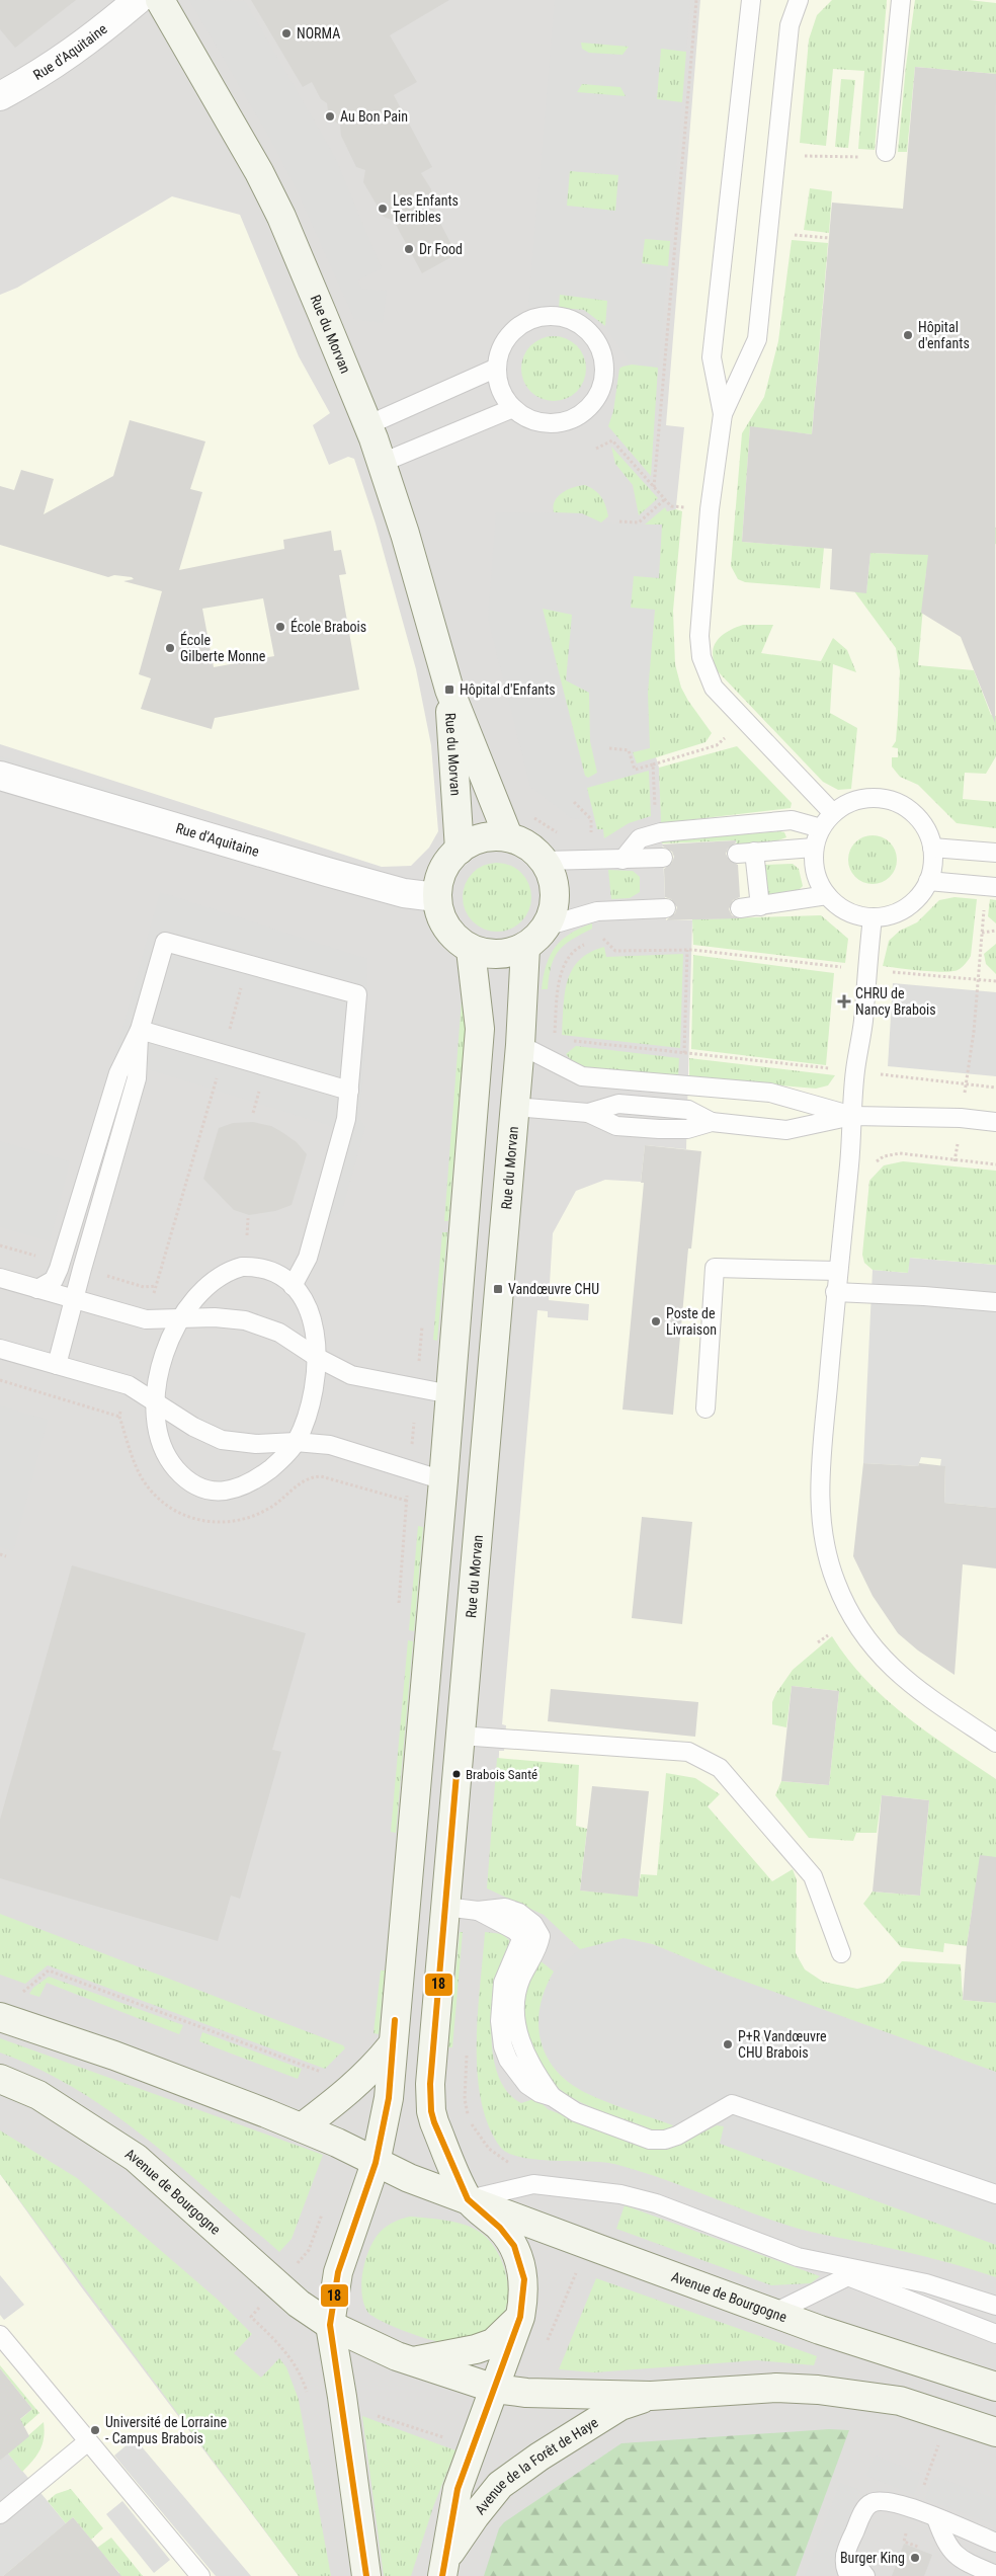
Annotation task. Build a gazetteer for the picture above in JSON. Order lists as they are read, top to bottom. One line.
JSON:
{"streets":{"street":["Rue d'Aquitaine","Rue du Morvan","Avenue de Bourgogne","Avenue de la Forêt de Haye"]},"crossings":[["Rue d'Aquitaine","Rue du Morvan"],["Rue du Morvan","Avenue de Bourgogne"],["Avenue de Bourgogne","Avenue de la Forêt de Haye"]],"places":{"other":["NORMA","Au Bon Pain","Les Enfants Terribles","Dr Food","Hôpital d'enfants","École Brabois","École Gilberte Monne","Poste de Livraison","Brabois Santé","P+R Vandœuvre CHU Brabois","Université de Lorraine - Campus Brabois","Burger King"],"transit":["Hôpital d'Enfants","Vandœuvre CHU"],"health":["CHRU de Nancy Brabois"]},"lines":["transit line 18"]}
